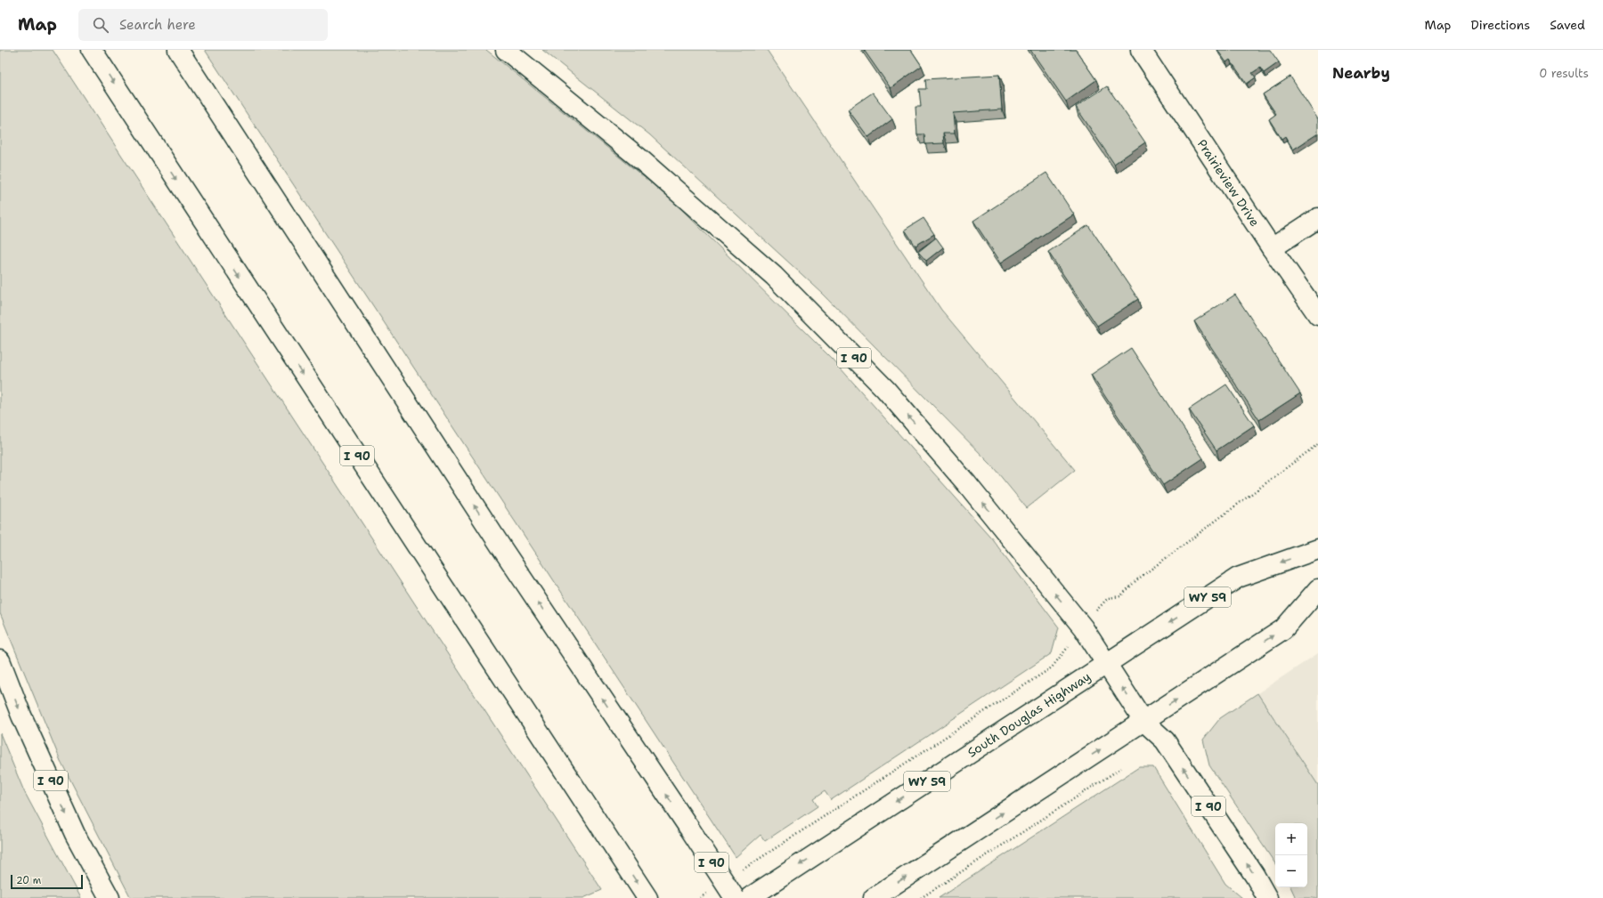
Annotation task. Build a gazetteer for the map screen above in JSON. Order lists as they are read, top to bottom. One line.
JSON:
{"streets":{"main road":["Prairieview Drive","I 90","WY 59","South Douglas Highway"]},"crossings":[["I 90","South Douglas Highway"]],"scale_bar":"20 m","page":{"header":"Map","search":"Search here","nav":["Map","Directions","Saved"],"heading":["Nearby","0 results"],"map_buttons":["+","−"],"scale":"20 m"}}
